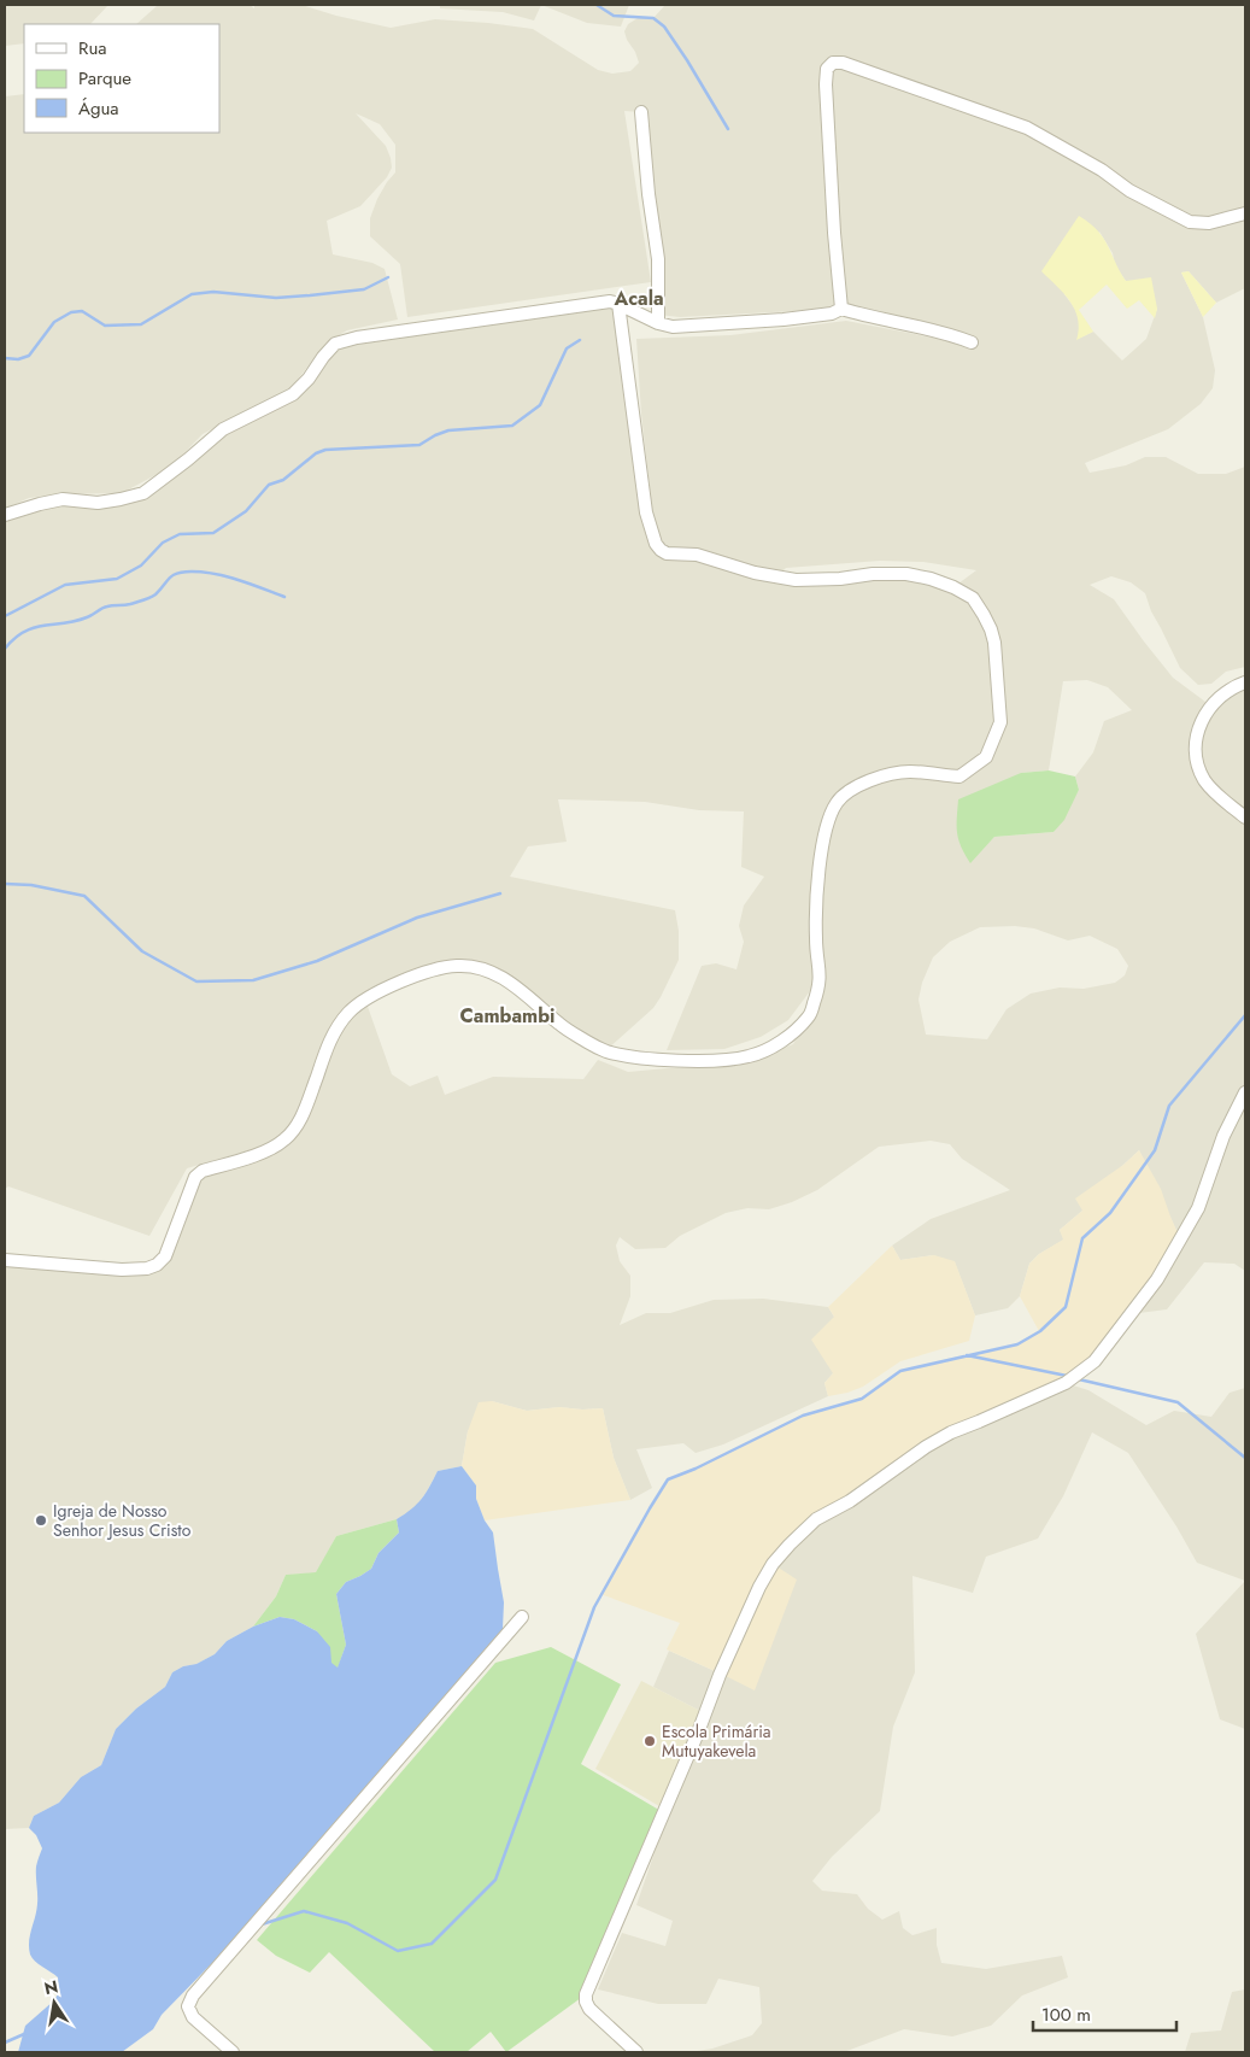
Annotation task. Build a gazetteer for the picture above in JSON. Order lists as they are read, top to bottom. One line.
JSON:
{"districts":["Acala","Cambambi"],"places":["Igreja de Nosso Senhor Jesus Cristo","Escola Primária Mutuyakevela"],"legend":["Rua","Parque","Água"],"scale_bar":"100 m","north":"top"}
